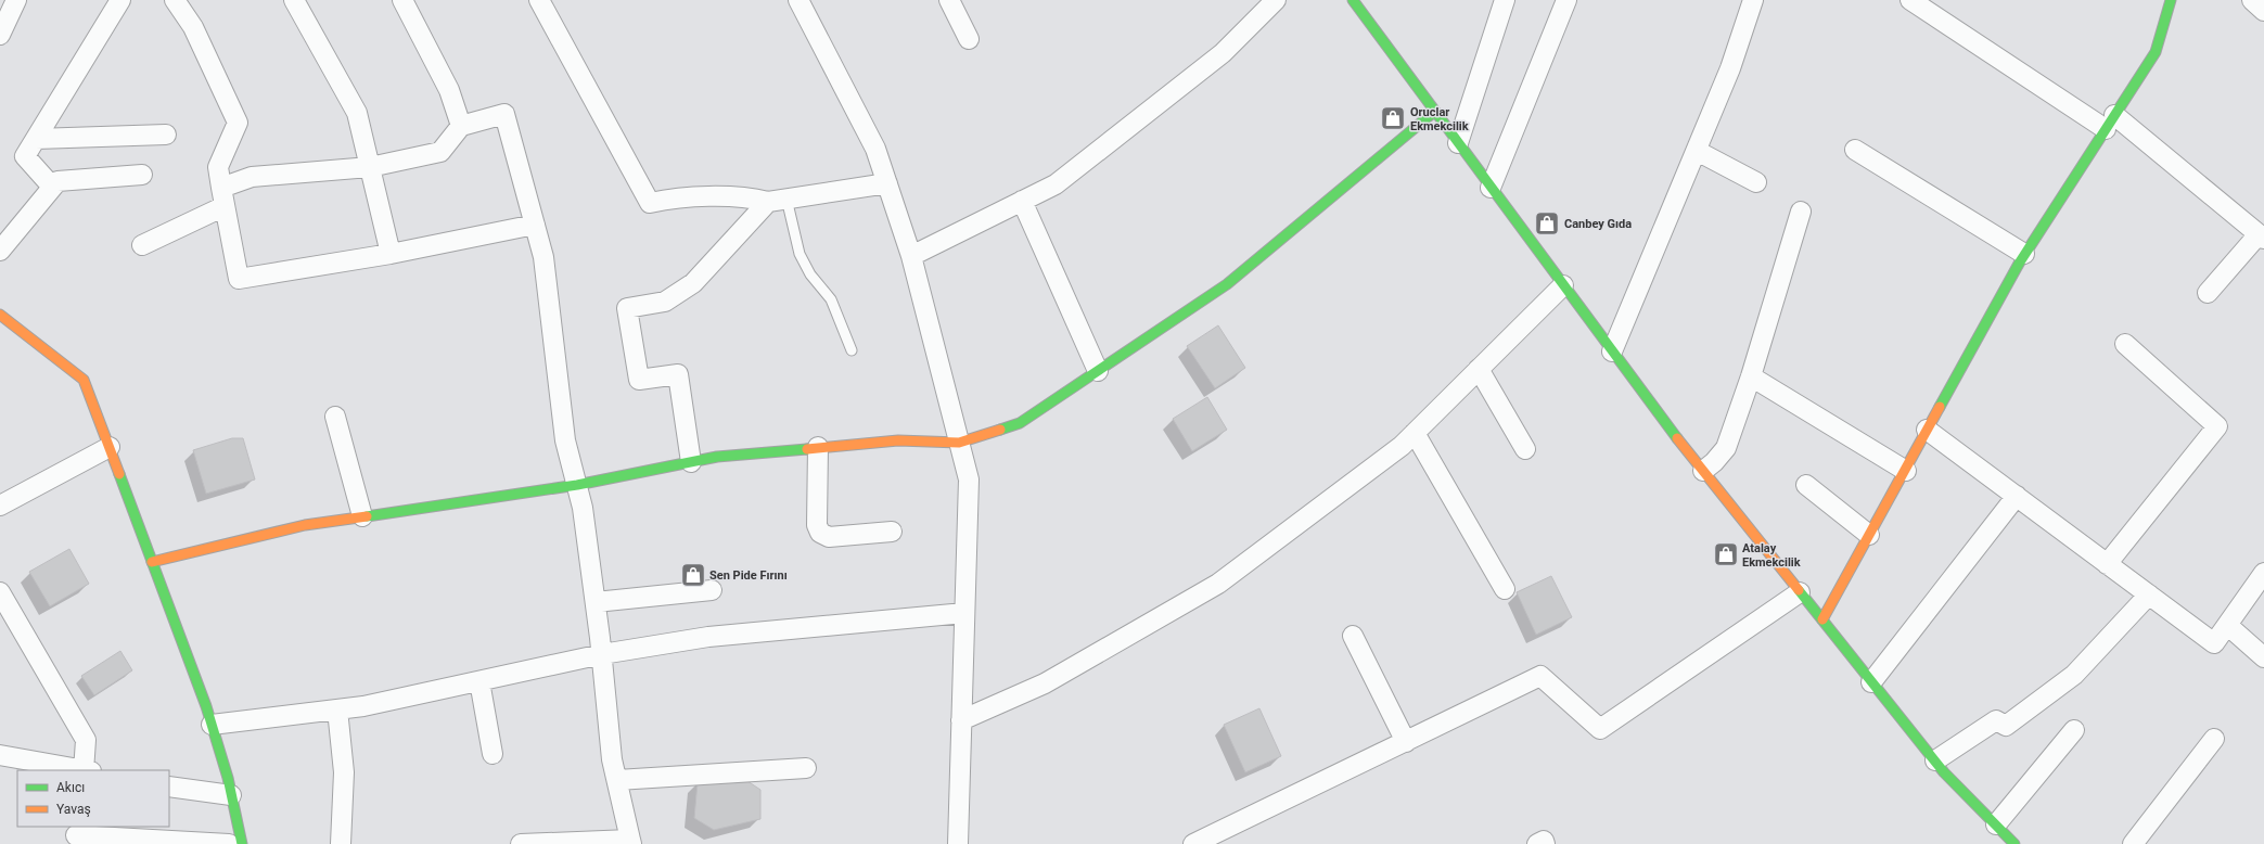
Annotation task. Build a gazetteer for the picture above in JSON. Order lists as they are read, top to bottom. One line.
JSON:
{"places":{"shop":["Oruclar Ekmekcilik","Canbey Gıda","Atalay Ekmekcilik","Sen Pide Fırını"]},"legend":["Akıcı","Yavaş"]}
